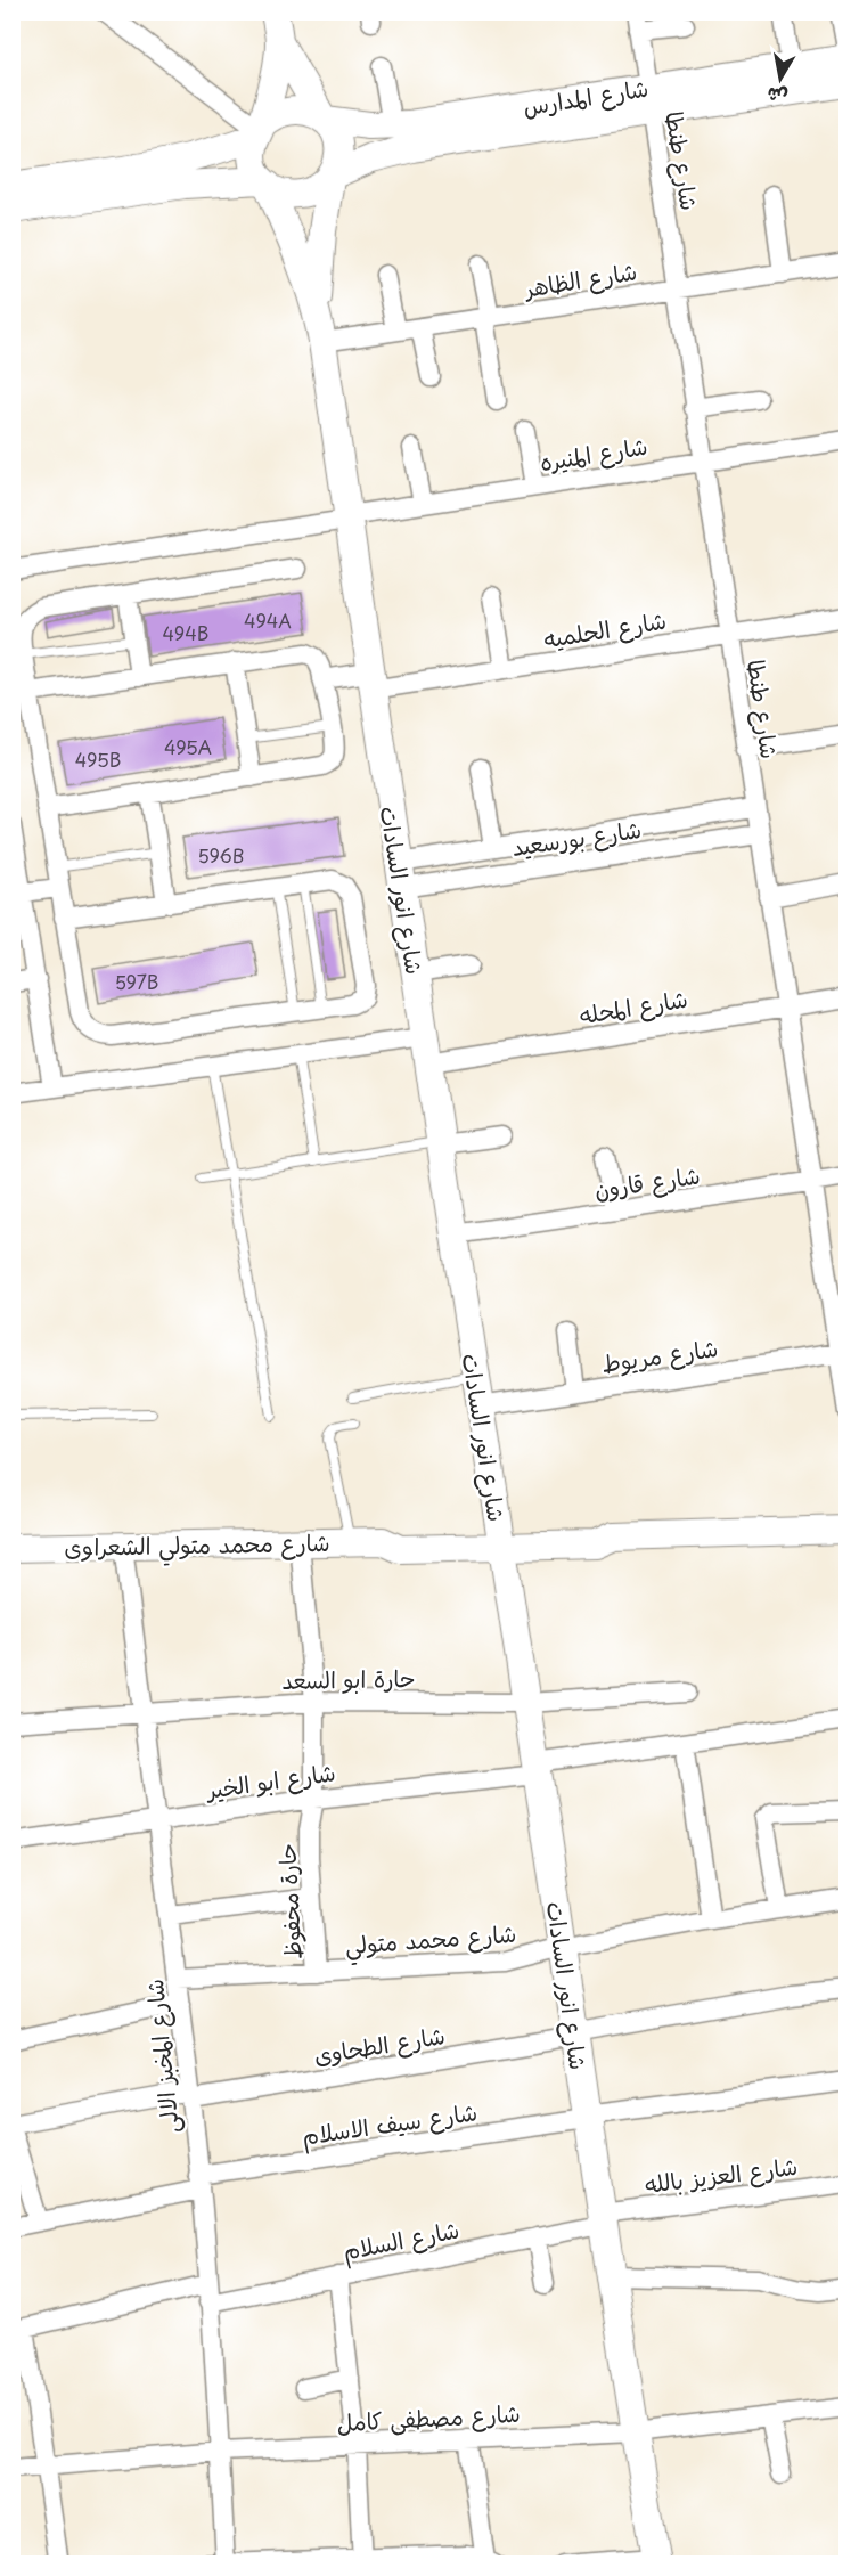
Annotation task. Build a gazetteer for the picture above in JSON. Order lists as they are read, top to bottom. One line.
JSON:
{"streets":{"street":["شارع المدارس","شارع طنطا","شارع الظاهر","شارع المنيره","شارع الحلميه","شارع بورسعيد","شارع انور السادات","شارع المحله","شارع قارون","شارع مريوط","شارع محمد متولي الشعراوى","حارة ابو السعد","شارع ابو الخير","حارة محفوظ","شارع محمد متولي","شارع الطحاوى","شارع المخبز الالى","شارع سيف الاسلام","شارع العزيز بالله","شارع السلام","شارع مصطفى كامل"]},"crossings":[["شارع المدارس","شارع طنطا"],["شارع المدارس","شارع انور السادات"],["شارع طنطا","شارع الظاهر"],["شارع طنطا","شارع المنيره"],["شارع طنطا","شارع الحلميه"],["شارع طنطا","شارع بورسعيد"],["شارع طنطا","شارع المحله"],["شارع طنطا","شارع قارون"],["شارع طنطا","شارع مريوط"],["شارع الظاهر","شارع انور السادات"],["شارع المنيره","شارع انور السادات"],["شارع الحلميه","شارع انور السادات"],["شارع بورسعيد","شارع انور السادات"],["شارع انور السادات","شارع المحله"],["شارع انور السادات","شارع قارون"],["شارع انور السادات","شارع مريوط"],["شارع انور السادات","شارع محمد متولي الشعراوى"],["شارع انور السادات","حارة ابو السعد"],["شارع انور السادات","شارع ابو الخير"],["شارع انور السادات","شارع محمد متولي"],["شارع انور السادات","شارع الطحاوى"],["شارع انور السادات","شارع سيف الاسلام"],["شارع انور السادات","شارع العزيز بالله"],["شارع انور السادات","شارع السلام"],["شارع انور السادات","شارع مصطفى كامل"],["شارع محمد متولي الشعراوى","حارة محفوظ"],["شارع محمد متولي الشعراوى","شارع المخبز الالى"],["حارة ابو السعد","حارة محفوظ"],["حارة ابو السعد","شارع المخبز الالى"],["شارع ابو الخير","حارة محفوظ"],["شارع ابو الخير","شارع المخبز الالى"],["حارة محفوظ","شارع محمد متولي"],["شارع محمد متولي","شارع المخبز الالى"],["شارع الطحاوى","شارع المخبز الالى"],["شارع المخبز الالى","شارع سيف الاسلام"],["شارع المخبز الالى","شارع السلام"],["شارع المخبز الالى","شارع مصطفى كامل"],["شارع العزيز بالله","شارع السلام"]],"house_numbers":["494A","494B","495A","495B","596B","597B"],"north":"bottom"}
